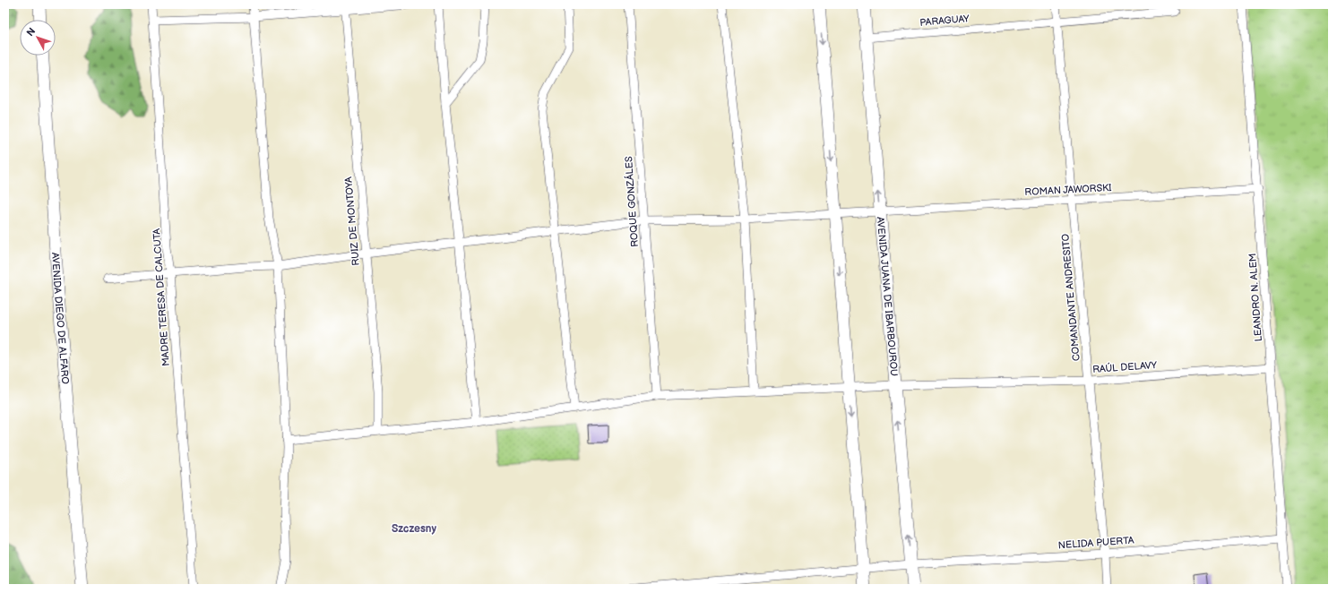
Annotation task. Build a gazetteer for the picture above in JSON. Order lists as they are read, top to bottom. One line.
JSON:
{"streets":{"main road":["AVENIDA JUANA DE IBARBOUROU","AVENIDA DIEGO DE ALFARO"],"street":["PARAGUAY","ROMAN JAWORSKI","ROQUE GONZÁLES","RUIZ DE MONTOYA","MADRE TERESA DE CALCUTA","COMANDANTE ANDRESITO","LEANDRO N. ALEM","RAÚL DELAVY","NELIDA PUERTA"]},"crossings":[["PARAGUAY","AVENIDA JUANA DE IBARBOUROU"],["PARAGUAY","COMANDANTE ANDRESITO"],["ROMAN JAWORSKI","ROQUE GONZÁLES"],["ROMAN JAWORSKI","RUIZ DE MONTOYA"],["ROMAN JAWORSKI","AVENIDA JUANA DE IBARBOUROU"],["ROMAN JAWORSKI","MADRE TERESA DE CALCUTA"],["ROMAN JAWORSKI","COMANDANTE ANDRESITO"],["ROMAN JAWORSKI","LEANDRO N. ALEM"],["ROQUE GONZÁLES","RAÚL DELAVY"],["AVENIDA JUANA DE IBARBOUROU","RAÚL DELAVY"],["AVENIDA JUANA DE IBARBOUROU","NELIDA PUERTA"],["COMANDANTE ANDRESITO","RAÚL DELAVY"],["COMANDANTE ANDRESITO","NELIDA PUERTA"],["LEANDRO N. ALEM","RAÚL DELAVY"],["LEANDRO N. ALEM","NELIDA PUERTA"]],"districts":["Szczesny"],"north":"top left"}
